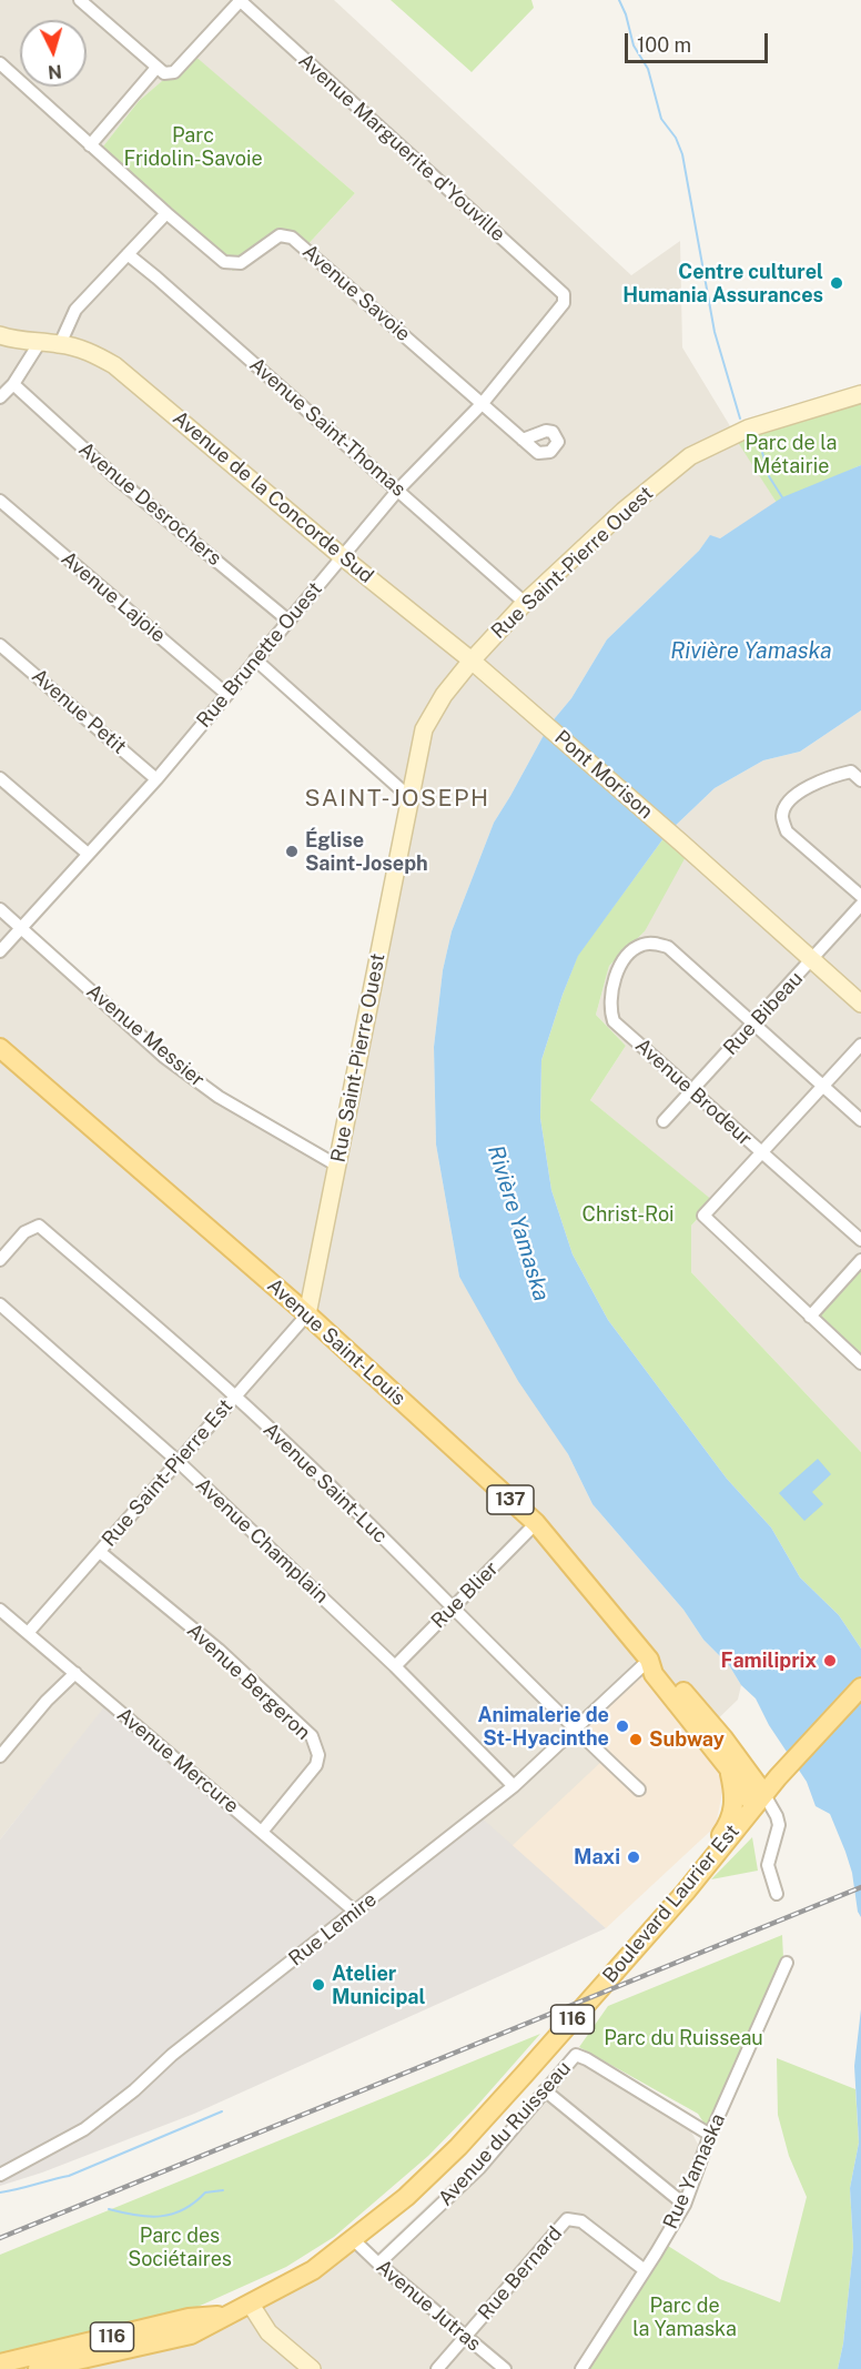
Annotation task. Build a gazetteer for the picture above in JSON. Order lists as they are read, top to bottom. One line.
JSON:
{"streets":{"main road":["Avenue Saint-Louis","137","Boulevard Laurier Est","116"],"street":["Avenue Marguerite d'Youville","Avenue Savoie","Avenue Saint-Thomas","Avenue de la Concorde Sud","Avenue Desrochers","Rue Saint-Pierre Ouest","Avenue Lajoie","Rue Brunette Ouest","Avenue Petit","Pont Morison","Rue Bibeau","Avenue Messier","Avenue Brodeur","Rue Saint-Pierre Est","Avenue Saint-Luc","Avenue Champlain","Rue Blier","Avenue Bergeron","Avenue Mercure","Rue Lemire","Avenue du Ruisseau","Rue Yamaska","Rue Bernard","Avenue Jutras"]},"crossings":[["Avenue Marguerite d'Youville","Rue Brunette Ouest"],["Avenue Savoie","Rue Brunette Ouest"],["Avenue Saint-Thomas","Rue Saint-Pierre Ouest"],["Avenue Saint-Thomas","Rue Brunette Ouest"],["Avenue de la Concorde Sud","Rue Saint-Pierre Ouest"],["Avenue de la Concorde Sud","Rue Brunette Ouest"],["Avenue de la Concorde Sud","Pont Morison"],["Avenue Desrochers","Rue Brunette Ouest"],["Rue Saint-Pierre Ouest","Avenue Messier"],["Rue Saint-Pierre Ouest","Avenue Saint-Louis"],["Rue Saint-Pierre Ouest","Rue Saint-Pierre Est"],["Avenue Lajoie","Rue Brunette Ouest"],["Rue Brunette Ouest","Avenue Petit"],["Rue Brunette Ouest","Avenue Messier"],["Pont Morison","Rue Bibeau"],["Rue Bibeau","Avenue Brodeur"],["Avenue Saint-Louis","Rue Saint-Pierre Est"],["Avenue Saint-Louis","Rue Blier"],["Avenue Saint-Louis","Boulevard Laurier Est"],["Avenue Saint-Louis","Rue Lemire"],["Rue Saint-Pierre Est","Avenue Saint-Luc"],["Rue Saint-Pierre Est","Avenue Champlain"],["Rue Saint-Pierre Est","Avenue Bergeron"],["Rue Saint-Pierre Est","Avenue Mercure"],["Avenue Saint-Luc","Rue Blier"],["Avenue Saint-Luc","Rue Lemire"],["Avenue Champlain","Rue Blier"],["Avenue Champlain","Rue Lemire"],["Avenue Bergeron","Avenue Mercure"],["Avenue Mercure","Rue Lemire"],["Boulevard Laurier Est","Avenue Jutras"],["Avenue du Ruisseau","Rue Yamaska"],["Avenue du Ruisseau","Avenue Jutras"],["Rue Yamaska","Rue Bernard"],["Rue Bernard","Avenue Jutras"]],"districts":["SAINT-JOSEPH"],"water":["Rivière Yamaska"],"parks":["Parc Fridolin-Savoie","Parc de la Métairie","Christ-Roi","Parc du Ruisseau","Parc des Sociétaires","Parc de la Yamaska"],"places":["Centre culturel Humania Assurances","Église Saint-Joseph","Familiprix","Animalerie de St-Hyacinthe","Subway","Maxi","Atelier Municipal"],"scale_bar":"100 m","north":"bottom"}
